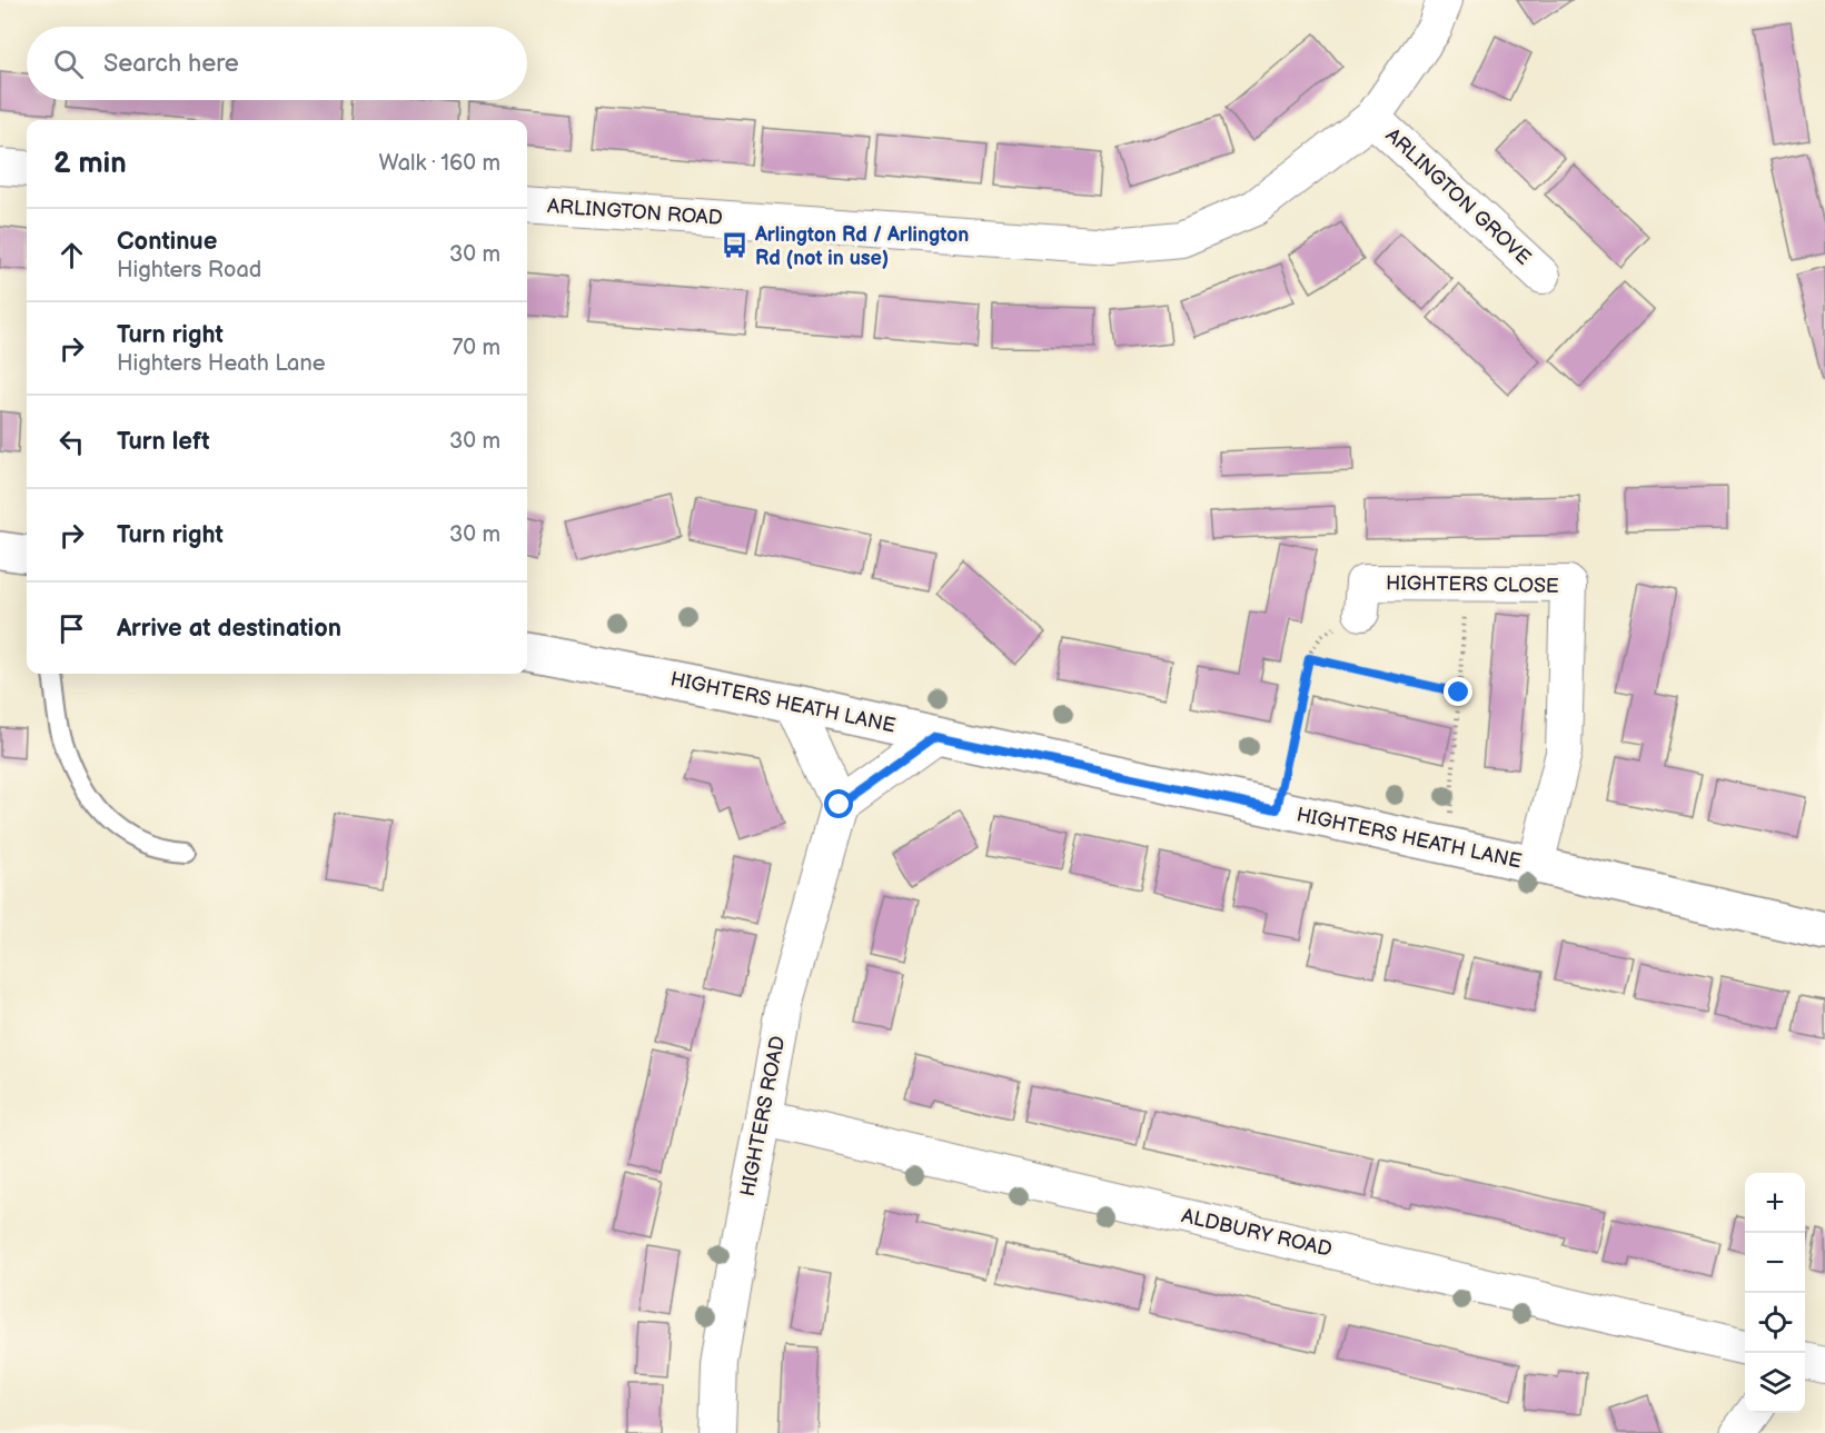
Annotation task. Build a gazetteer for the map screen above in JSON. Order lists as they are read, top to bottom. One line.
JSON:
{"streets":{"street":["ARLINGTON GROVE","ARLINGTON ROAD","HIGHTERS CLOSE","HIGHTERS HEATH LANE","HIGHTERS ROAD","ALDBURY ROAD"]},"crossings":[["ARLINGTON GROVE","ARLINGTON ROAD"],["HIGHTERS CLOSE","HIGHTERS HEATH LANE"],["HIGHTERS ROAD","ALDBURY ROAD"]],"places":{"bus stop":["Arlington Rd / Arlington Rd (not in use)"]},"page":{"search":"Search here","heading":["2 min","Walk · 160 m"],"list":[["Continue","Highters Road","30 m"],["Turn right","Highters Heath Lane","70 m"],["Turn left","30 m"],["Turn right","30 m"],"Arrive at destination"],"map_buttons":["+","−"]}}
